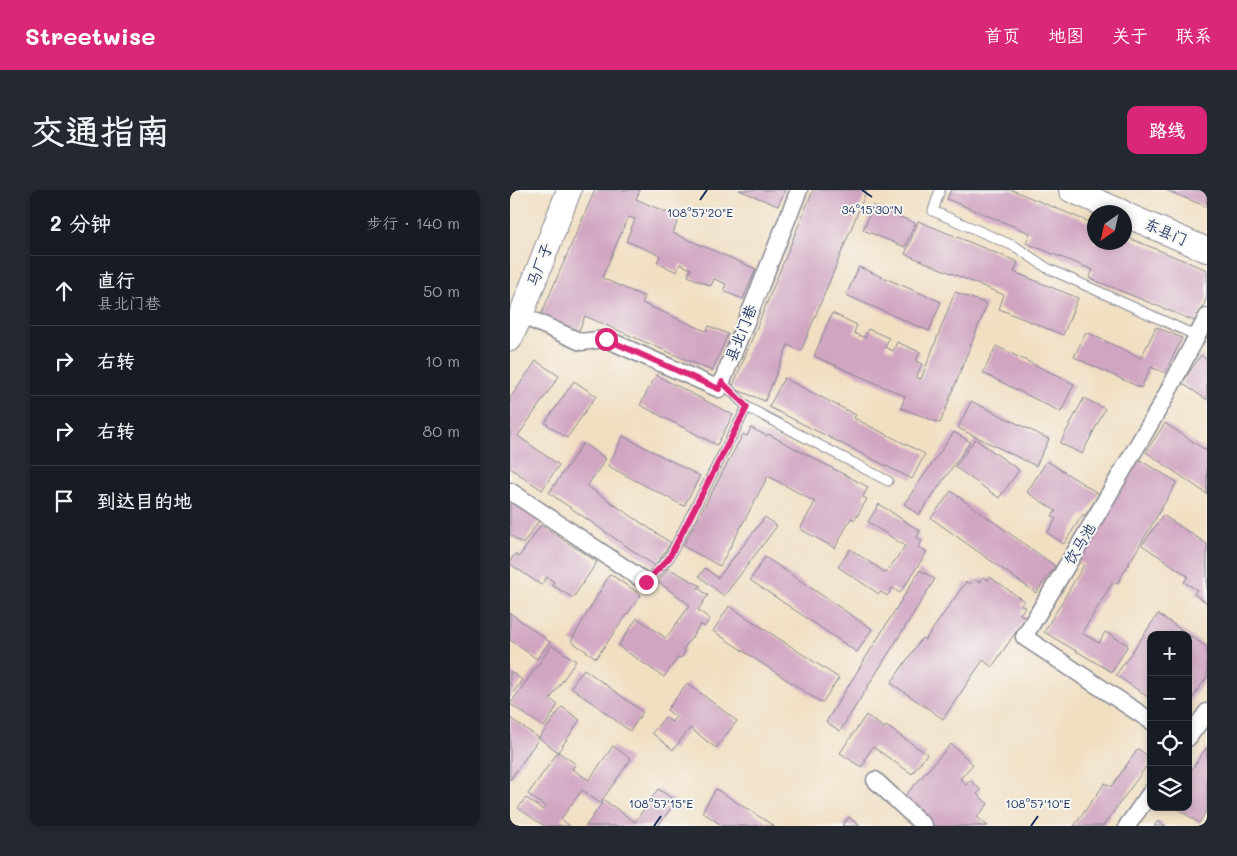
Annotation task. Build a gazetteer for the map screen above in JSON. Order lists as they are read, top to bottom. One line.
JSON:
{"streets":{"street":["东县门","马厂子","县北门巷","饮马池"]},"north":"bottom left","page":{"header":"Streetwise","nav":["首页","地图","关于","联系"],"buttons":"路线","title":"交通指南","heading":["2 分钟","步行 · 140 m"],"list":[["直行","县北门巷","50 m"],["右转","10 m"],["右转","80 m"],"到达目的地"],"map_buttons":["+","−"]},"coordinates":["34°15'30\"N","108°57'20\"E","108°57'15\"E","108°57'10\"E"]}
